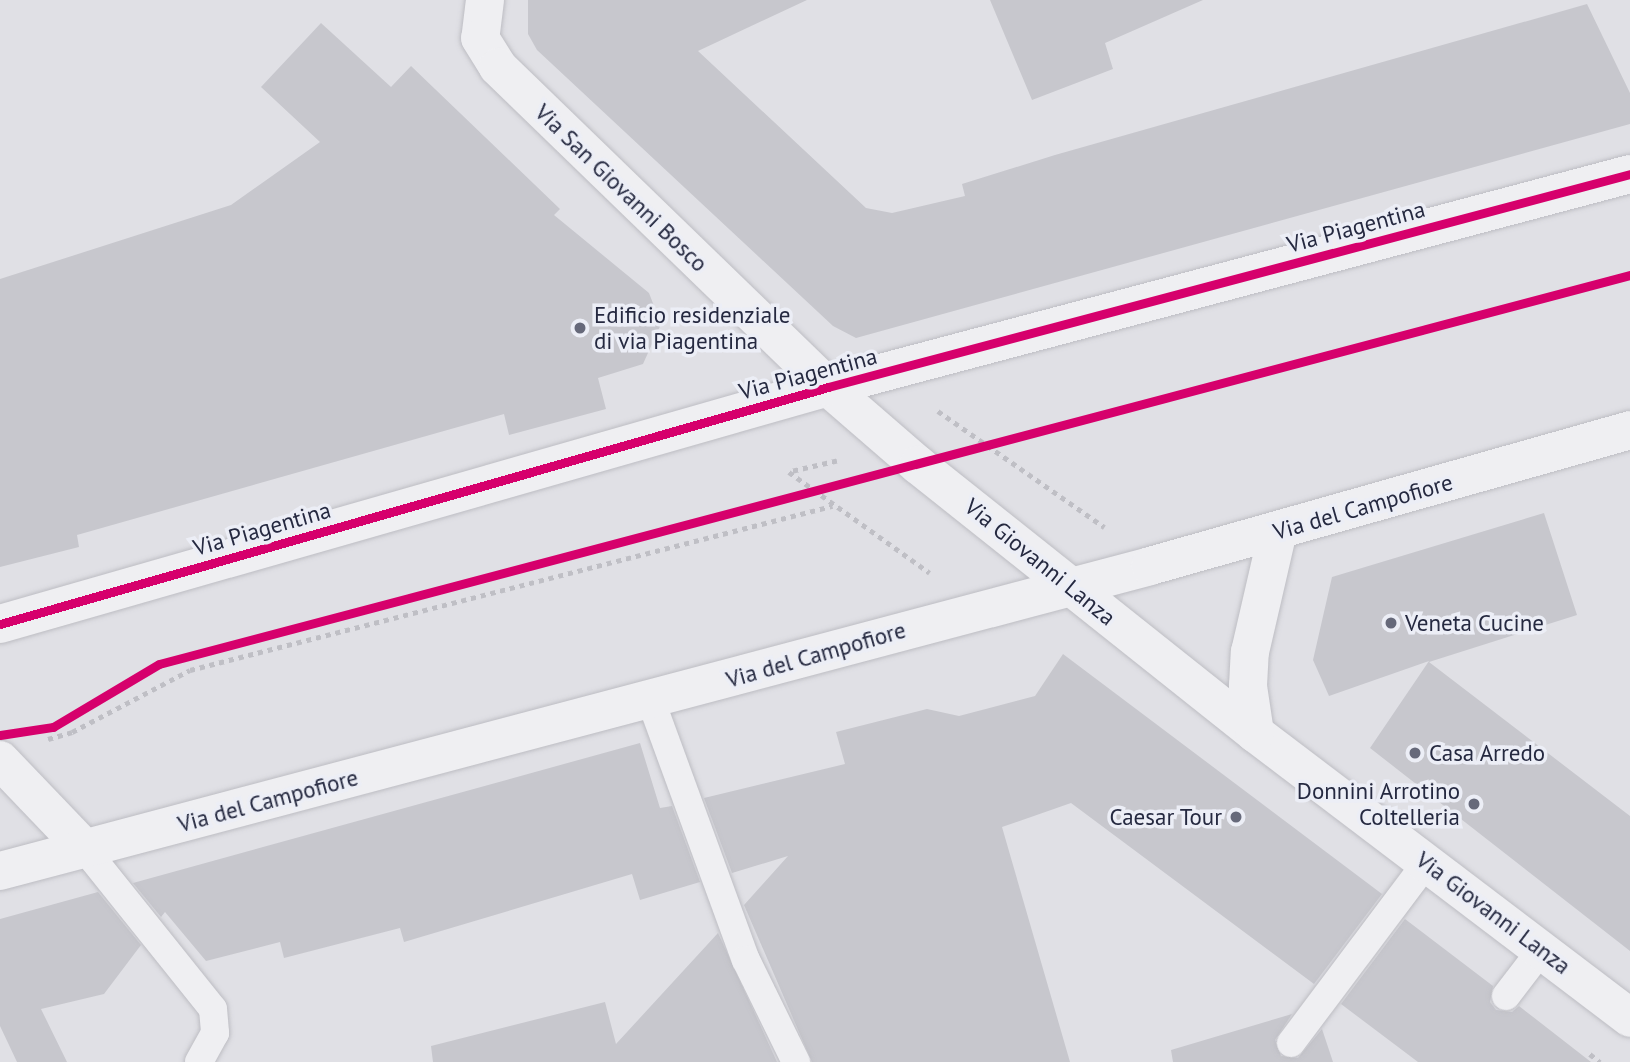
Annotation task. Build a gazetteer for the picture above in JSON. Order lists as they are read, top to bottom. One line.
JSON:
{"streets":{"street":["Via San Giovanni Bosco","Via Piagentina","Via del Campofiore","Via Giovanni Lanza"]},"crossings":[["Via San Giovanni Bosco","Via Piagentina"],["Via San Giovanni Bosco","Via Giovanni Lanza"],["Via Piagentina","Via Giovanni Lanza"],["Via del Campofiore","Via Giovanni Lanza"]],"places":["Edificio residenziale di via Piagentina","Veneta Cucine","Casa Arredo","Donnini Arrotino Coltelleria","Caesar Tour"]}
